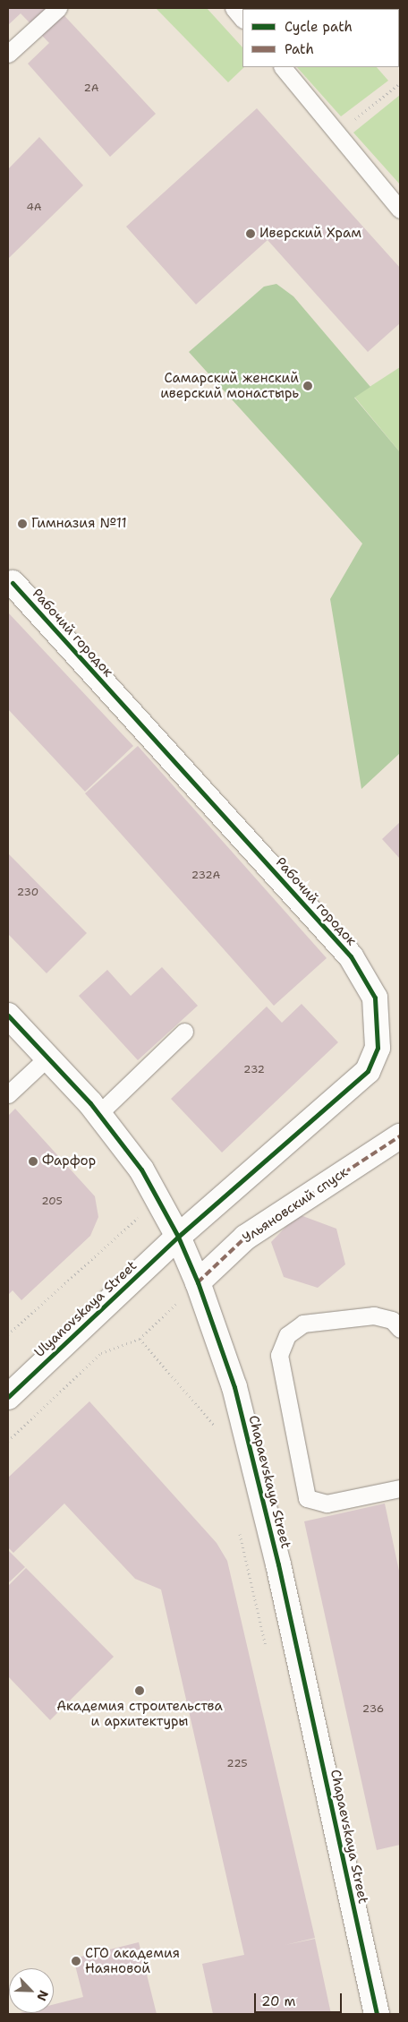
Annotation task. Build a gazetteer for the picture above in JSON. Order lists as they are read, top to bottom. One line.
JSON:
{"streets":{"street":["Рабочий городок","Ульяновский спуск","Ulyanovskaya Street","Chapaevskaya Street"]},"crossings":[["Рабочий городок","Ulyanovskaya Street"],["Рабочий городок","Chapaevskaya Street"],["Ульяновский спуск","Chapaevskaya Street"],["Ulyanovskaya Street","Chapaevskaya Street"]],"places":["Иверский Храм","Самарский женский иверский монастырь","Гимназия №11","Фарфор","Академия строительства и архитектуры","СГО академия Наяновой"],"house_numbers":["2А","4А","232А","230","232","205","236","225"],"legend":["Cycle path","Path"],"scale_bar":"20 m","north":"bottom right"}
